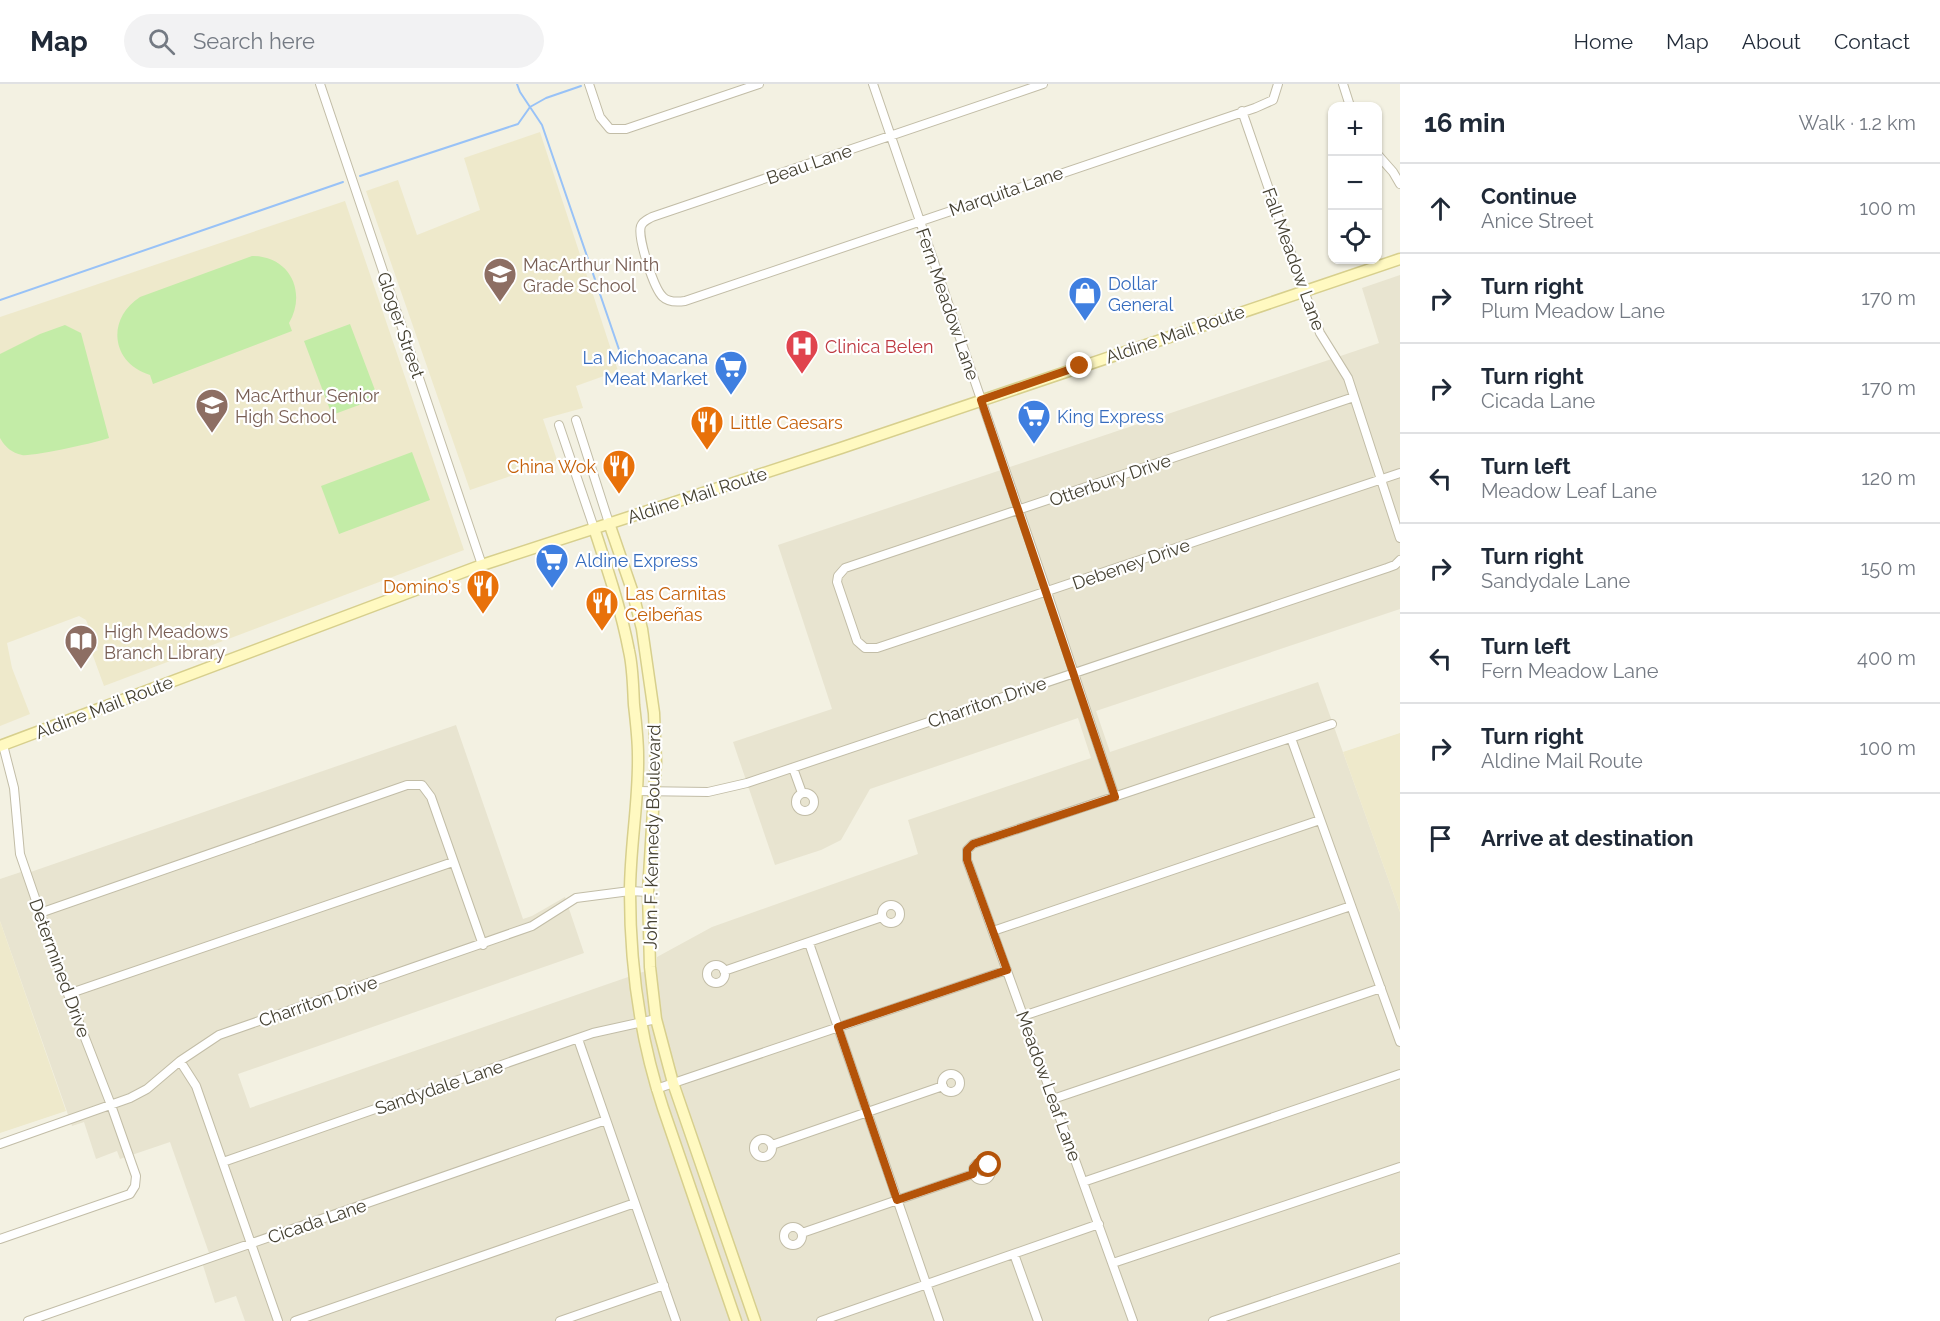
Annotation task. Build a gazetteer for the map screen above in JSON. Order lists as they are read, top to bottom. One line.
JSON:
{"streets":{"main road":["Aldine Mail Route","John F. Kennedy Boulevard"],"street":["Beau Lane","Marquita Lane","Fall Meadow Lane","Fern Meadow Lane","Gloger Street","Otterbury Drive","Debeney Drive","Charriton Drive","Determined Drive","Meadow Leaf Lane","Sandydale Lane","Cicada Lane"]},"crossings":[["Beau Lane","Marquita Lane"],["Beau Lane","Fern Meadow Lane"],["Marquita Lane","Fall Meadow Lane"],["Marquita Lane","Fern Meadow Lane"],["Fall Meadow Lane","Aldine Mail Route"],["Fall Meadow Lane","Otterbury Drive"],["Fall Meadow Lane","Debeney Drive"],["Fern Meadow Lane","Aldine Mail Route"],["Fern Meadow Lane","Otterbury Drive"],["Fern Meadow Lane","Debeney Drive"],["Fern Meadow Lane","Charriton Drive"],["Fern Meadow Lane","Meadow Leaf Lane"],["Gloger Street","Aldine Mail Route"],["Aldine Mail Route","John F. Kennedy Boulevard"],["Aldine Mail Route","Determined Drive"],["Otterbury Drive","Debeney Drive"],["Charriton Drive","John F. Kennedy Boulevard"],["Charriton Drive","Determined Drive"],["John F. Kennedy Boulevard","Sandydale Lane"]],"places":{"school or university":["MacArthur Ninth Grade School","MacArthur Senior High School"],"shop":["Dollar General"],"hospital":["Clinica Belen"],"supermarket":["La Michoacana Meat Market","King Express","Aldine Express"],"restaurant":["Little Caesars","China Wok","Domino's","Las Carnitas Ceibeñas"],"library":["High Meadows Branch Library"]},"page":{"header":"Map","search":"Search here","nav":["Home","Map","About","Contact"],"heading":["16 min","Walk · 1.2 km"],"map_buttons":["+","−"],"list":[["Continue","Anice Street","100 m"],["Turn right","Plum Meadow Lane","170 m"],["Turn right","Cicada Lane","170 m"],["Turn left","Meadow Leaf Lane","120 m"],["Turn right","Sandydale Lane","150 m"],["Turn left","Fern Meadow Lane","400 m"],["Turn right","Aldine Mail Route","100 m"],"Arrive at destination"]}}
